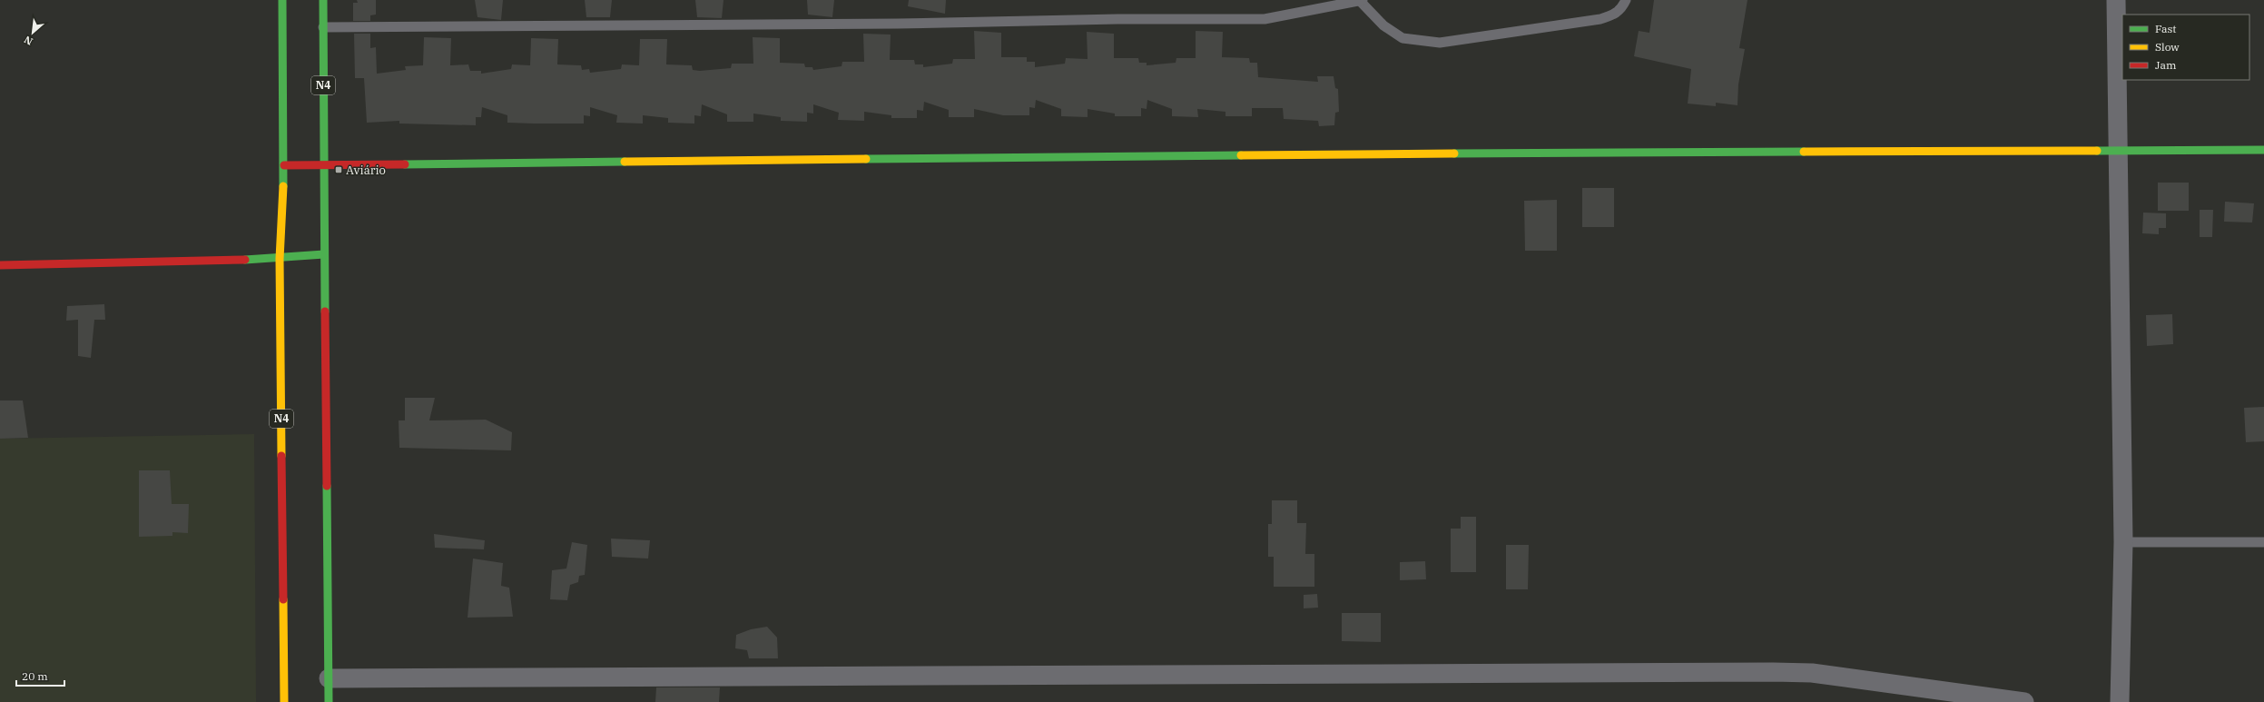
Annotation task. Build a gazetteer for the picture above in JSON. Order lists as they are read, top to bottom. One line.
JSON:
{"streets":{"main road":["N4"]},"places":{"transit":["Aviário"]},"legend":["Fast","Slow","Jam"],"scale_bar":"20 m","north":"bottom left"}
